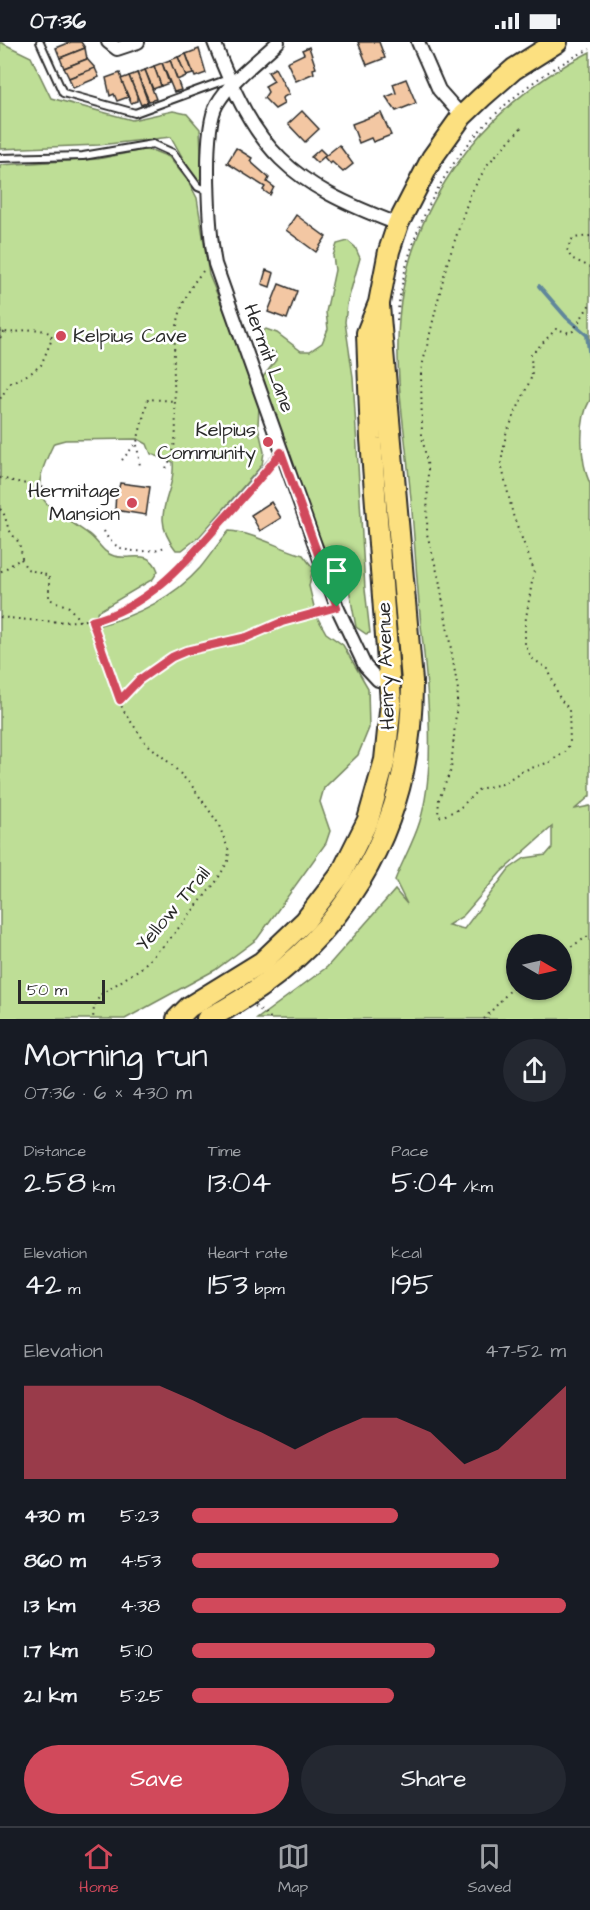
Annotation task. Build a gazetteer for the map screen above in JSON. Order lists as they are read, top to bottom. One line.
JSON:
{"streets":{"main road":["Henry Avenue"],"street":["Hermit Lane"],"path":["Yellow Trail"]},"crossings":[["Hermit Lane","Henry Avenue"]],"places":["Kelpius Cave","Kelpius Community","Hermitage Mansion"],"scale_bar":"50 m","north":"right","page":{"status":"07:36","scale":"50 m","heading":["Morning run","07:36 · 6 × 430 m"],"stats":[["Distance","2.58 km"],["Time","13:04"],["Pace","5:04 /km"],["Elevation","42 m"],["Heart rate","153 bpm"],["kcal","195"]],"chart":["Elevation","47–52 m"],"list":[{"name":"430 m","note":"5:23"},{"name":"860 m","note":"4:53"},{"name":"1.3 km","note":"4:38"},{"name":"1.7 km","note":"5:10"},{"name":"2.1 km","note":"5:25"}],"buttons":["Save","Share"],"tabs":["Home","Map","Saved"]}}
